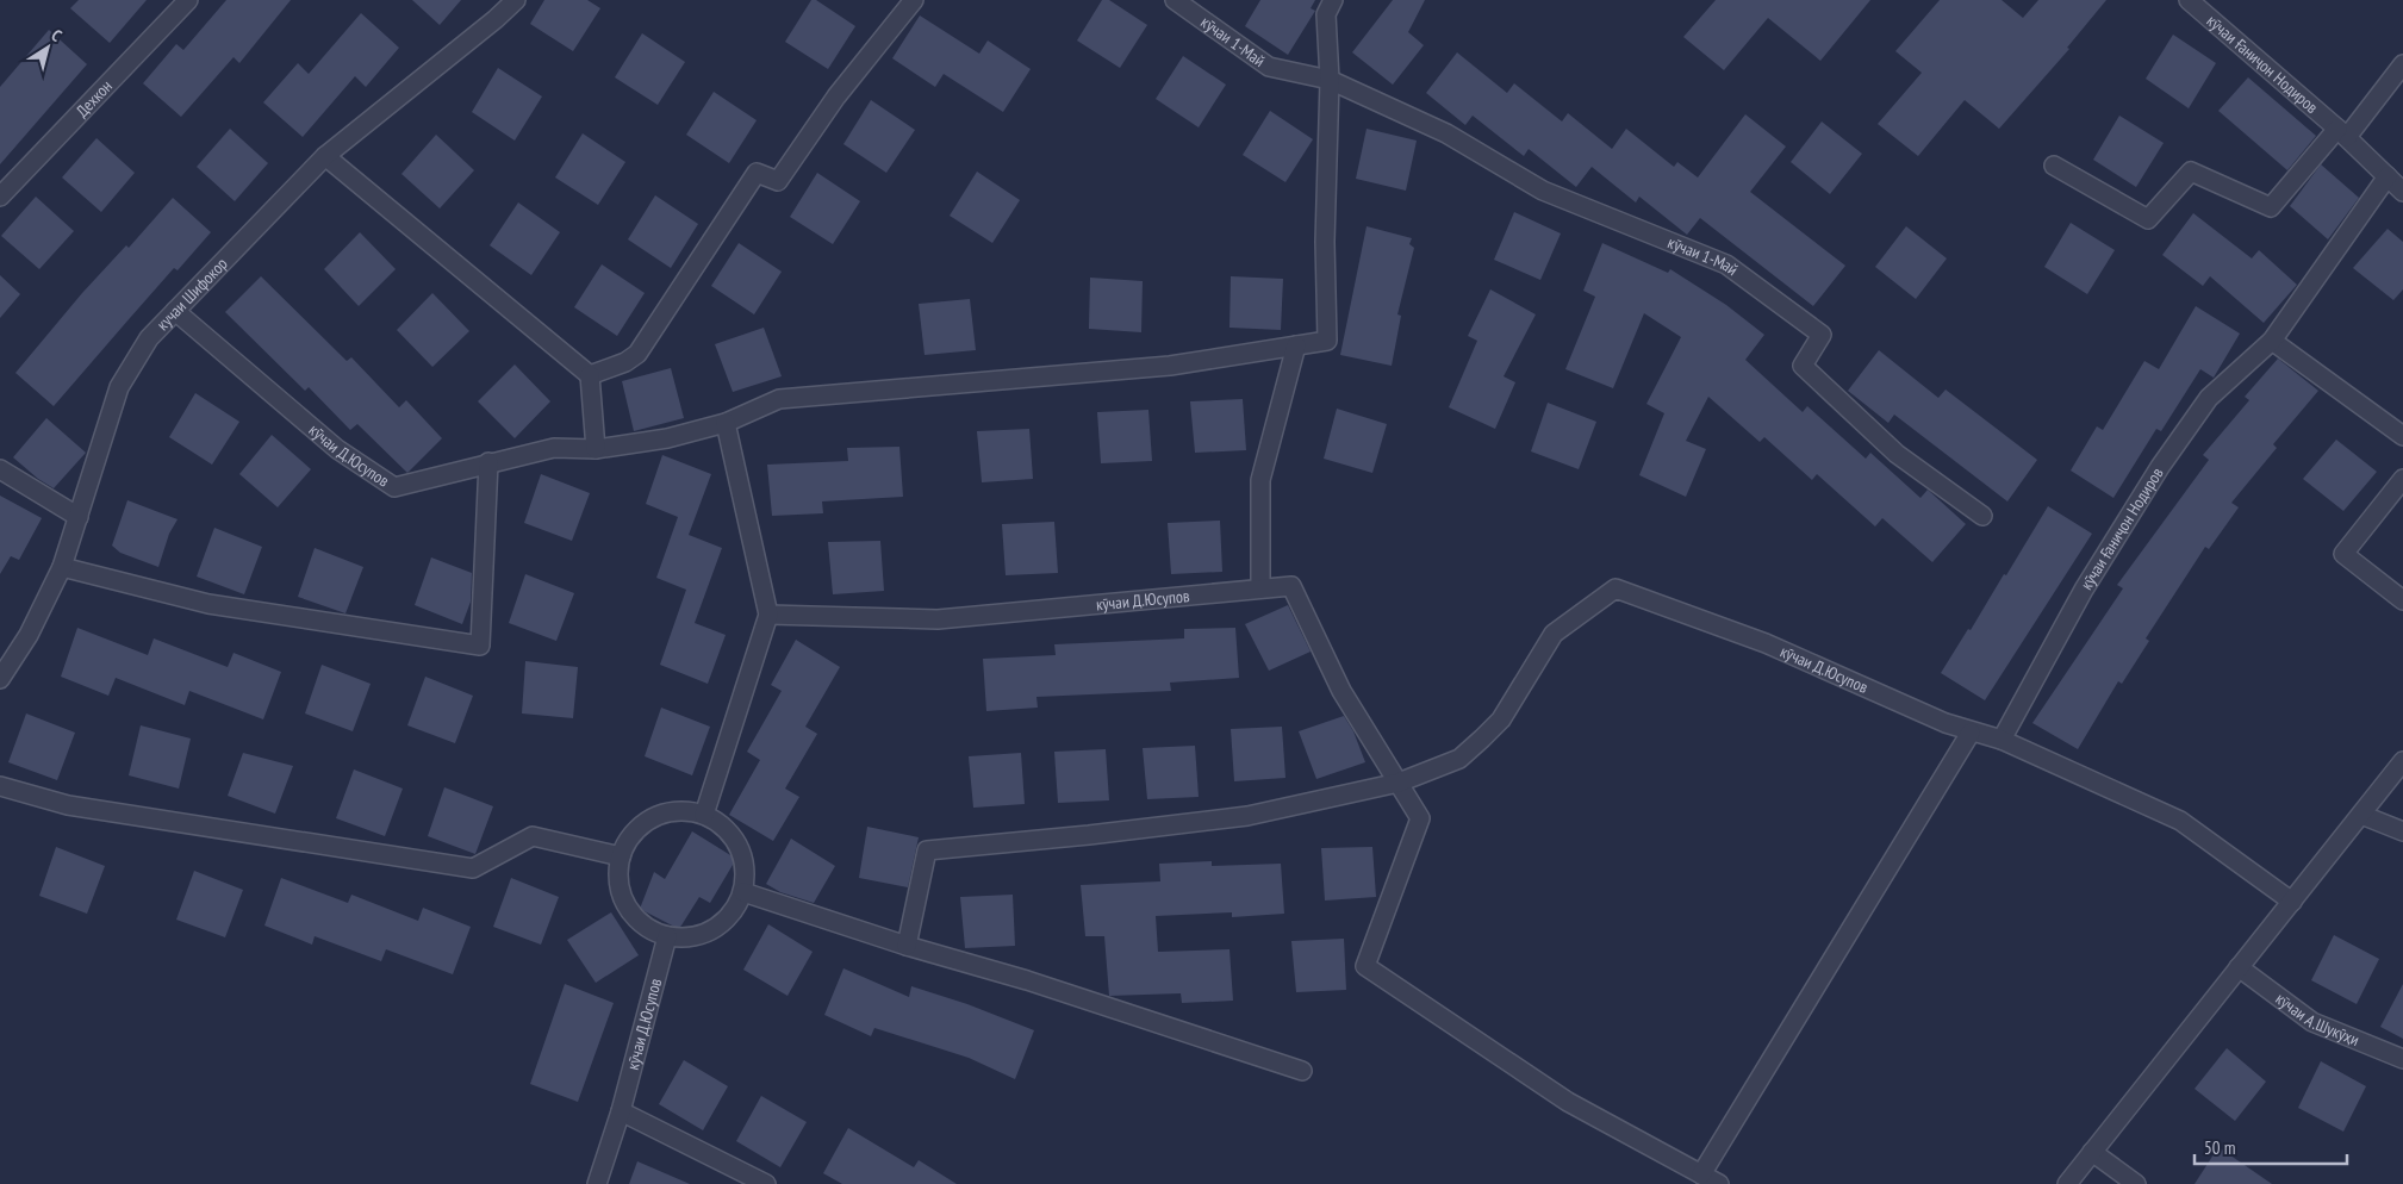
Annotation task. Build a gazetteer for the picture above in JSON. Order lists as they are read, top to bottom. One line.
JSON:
{"streets":{"street":["кӯчаи 1-Май","кӯчаи Ғаниҷон Нодиров","Дехкон","кучаи Шифокор","кӯчаи Д.Юсупов","кӯчаи А.Шукӯҳи"]},"crossings":[["кӯчаи 1-Май","кӯчаи Д.Юсупов"],["кӯчаи Ғаниҷон Нодиров","кӯчаи Д.Юсупов"],["кучаи Шифокор","кӯчаи Д.Юсупов"]],"scale_bar":"50 m","north":"top right"}
